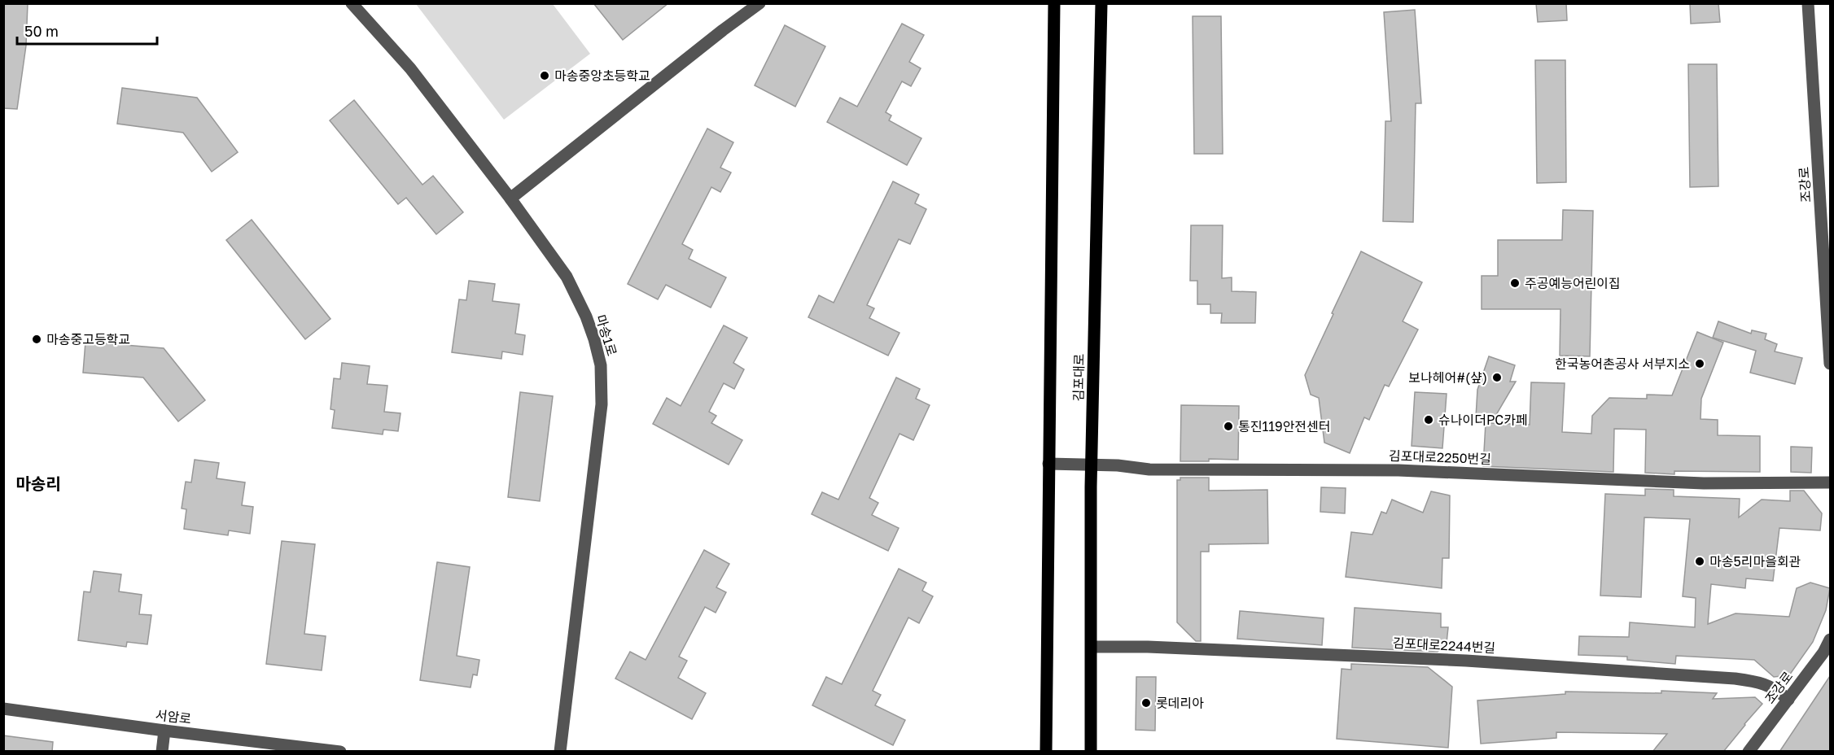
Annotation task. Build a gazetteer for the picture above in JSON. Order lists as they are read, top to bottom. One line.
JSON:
{"streets":{"main road":["김포대로"],"street":["조강로","마송1로","김포대로2250번길","김포대로2244번길","서암로"]},"crossings":[["조강로","김포대로2244번길"],["김포대로","김포대로2250번길"],["김포대로","김포대로2244번길"]],"districts":["마송리"],"places":["마송중앙초등학교","주공예능어린이집","마송중고등학교","한국농어촌공사 서부지소","보나헤어#(샾)","슈나이더PC카페","통진119안전센터","마송5리마을회관","롯데리아"],"scale_bar":"50 m"}
